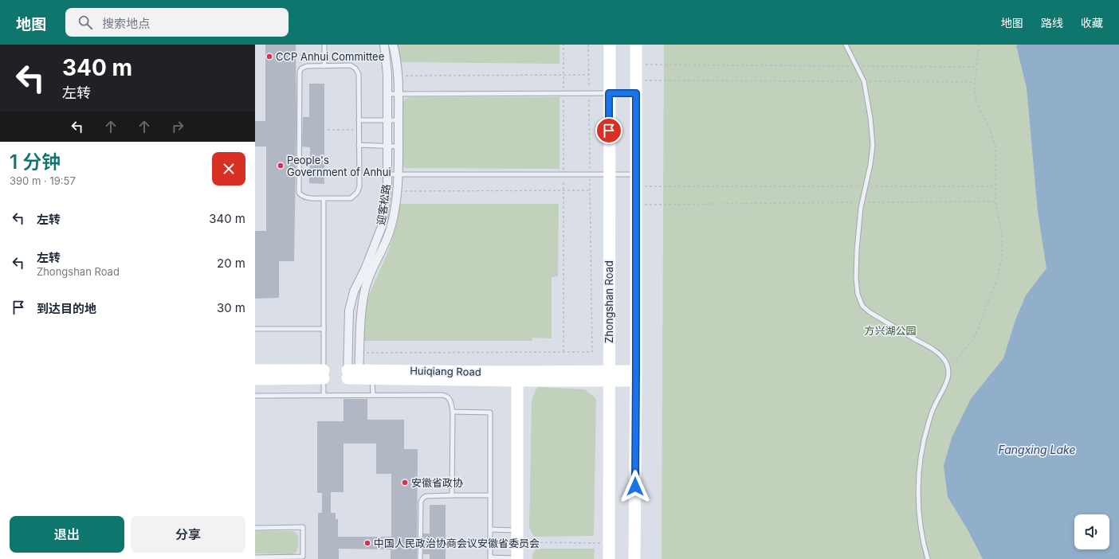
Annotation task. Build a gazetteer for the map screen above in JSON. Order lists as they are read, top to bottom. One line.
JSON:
{"streets":{"main road":["Zhongshan Road","Huiqiang Road"],"street":["迎客松路"]},"crossings":[["迎客松路","Huiqiang Road"],["Zhongshan Road","Huiqiang Road"]],"water":["Fangxing Lake"],"parks":["方兴湖公园"],"places":["CCP Anhui Committee","People's Government of Anhui","安徽省政协","中国人民政治协商会议安徽省委员会"],"page":{"header":"地图","search":"搜索地点","nav":["地图","路线","收藏"],"turn":["340 m","左转"],"heading":["1 分钟","390 m · 19:57"],"list":[{"name":"左转","value":"340 m"},{"name":"左转","note":"Zhongshan Road","value":"20 m"},{"name":"到达目的地","value":"30 m"}],"buttons":["退出","分享"]}}
